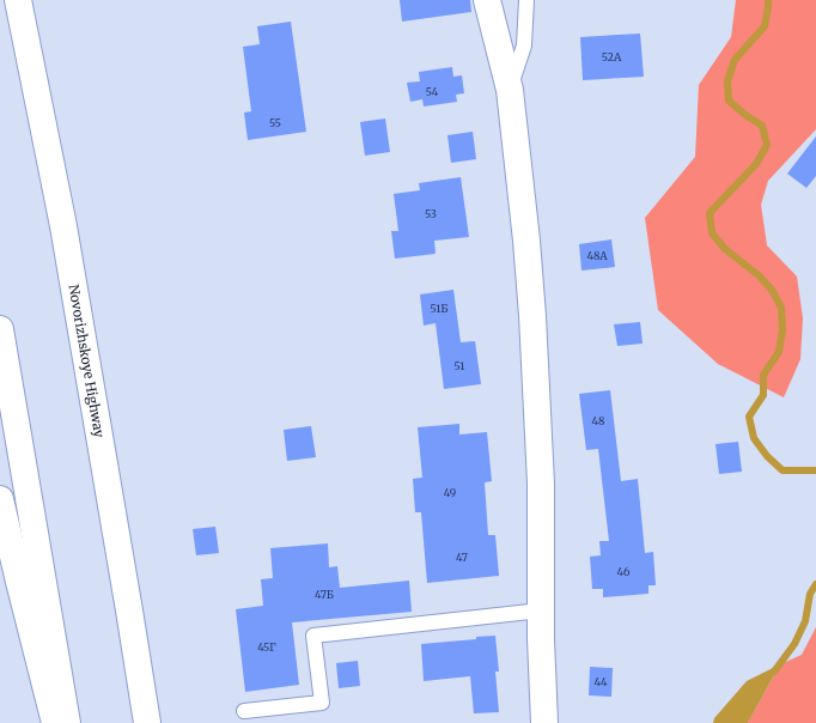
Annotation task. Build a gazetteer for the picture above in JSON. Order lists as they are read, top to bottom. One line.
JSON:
{"streets":{"main road":["Novorizhskoye Highway"]},"house_numbers":["52А","54","55","53","48А","51Б","51","48","49","47","46","47Б","45Г","44"]}
